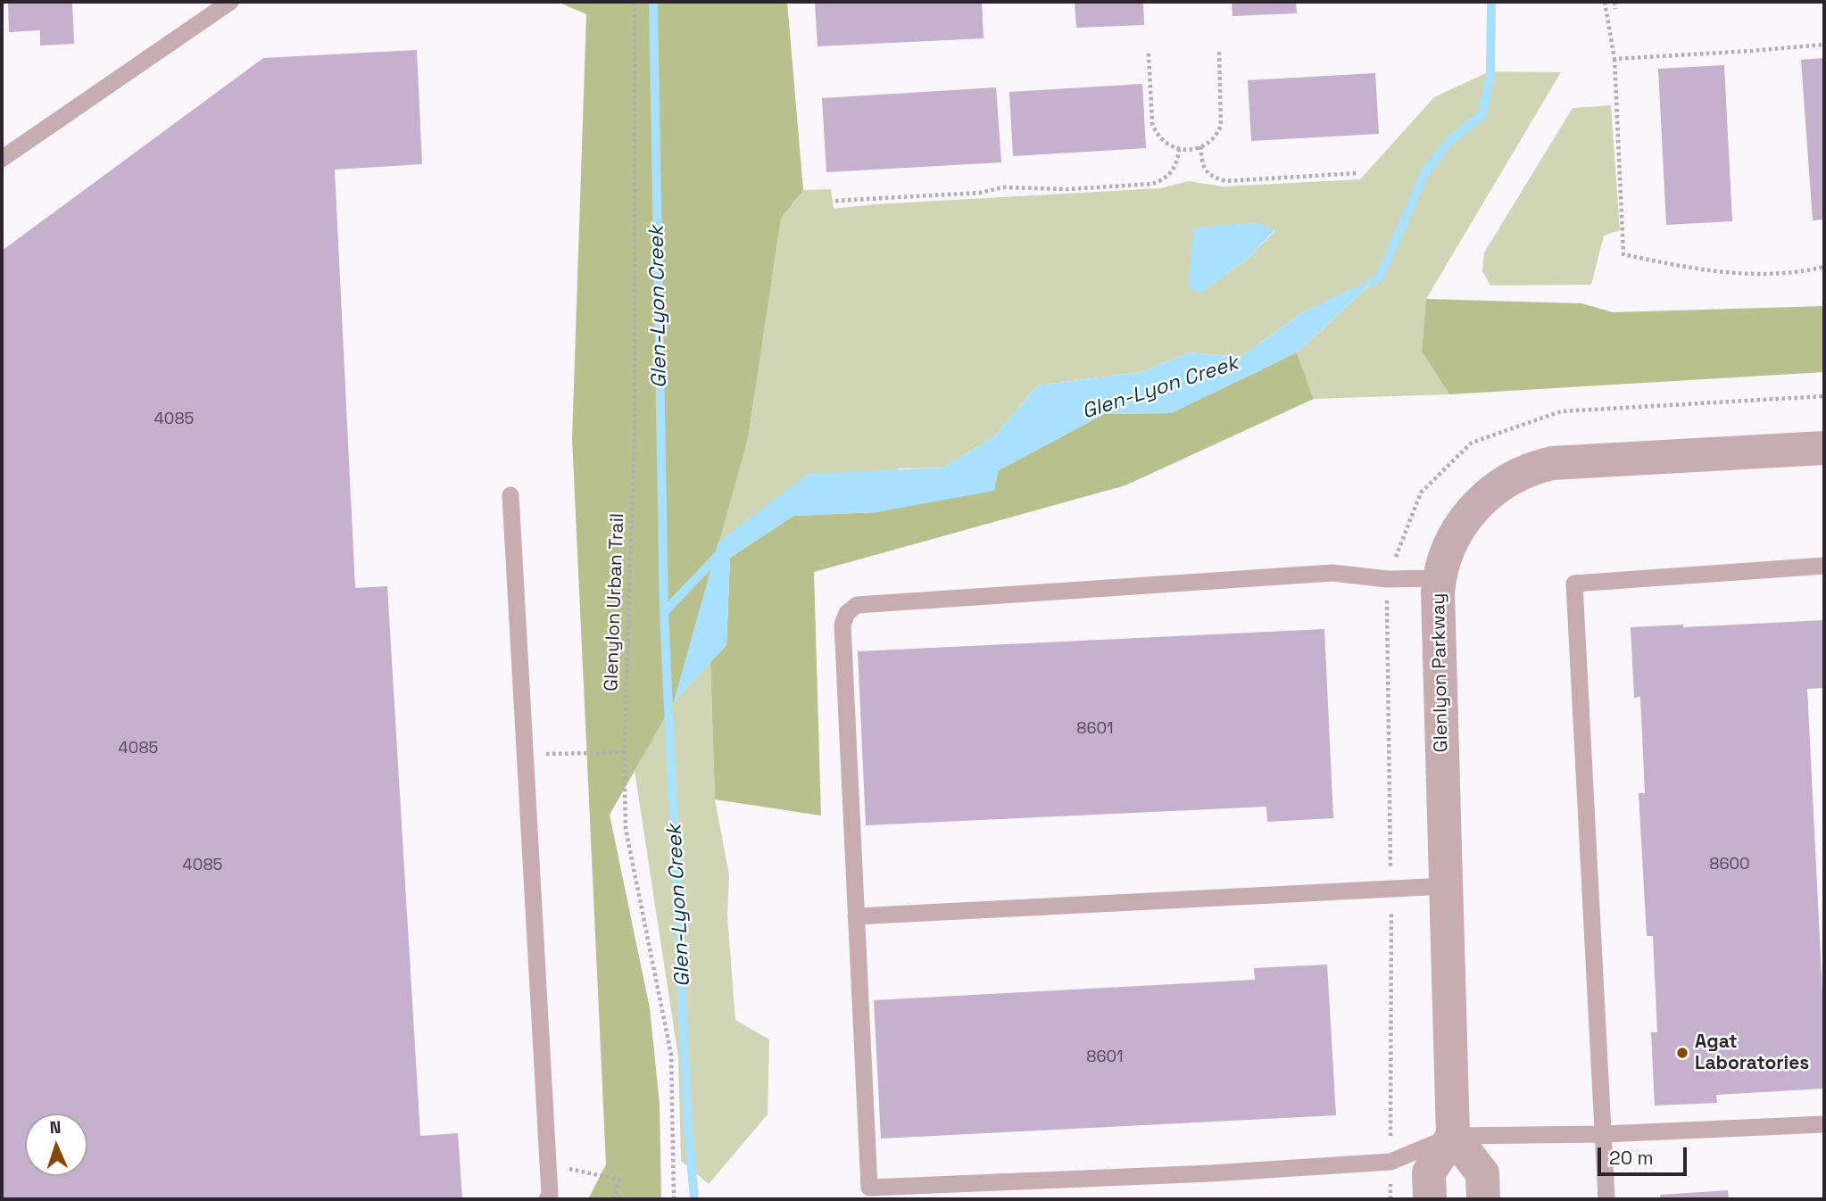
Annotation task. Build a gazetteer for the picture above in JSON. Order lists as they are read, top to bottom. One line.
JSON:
{"streets":{"street":["Glenlyon Parkway"],"path":["Glenylon Urban Trail"]},"water":["Glen-Lyon Creek"],"places":["Agat Laboratories"],"house_numbers":["4085","8601","4085","8600","4085","8601"],"scale_bar":"20 m","north":"top"}
